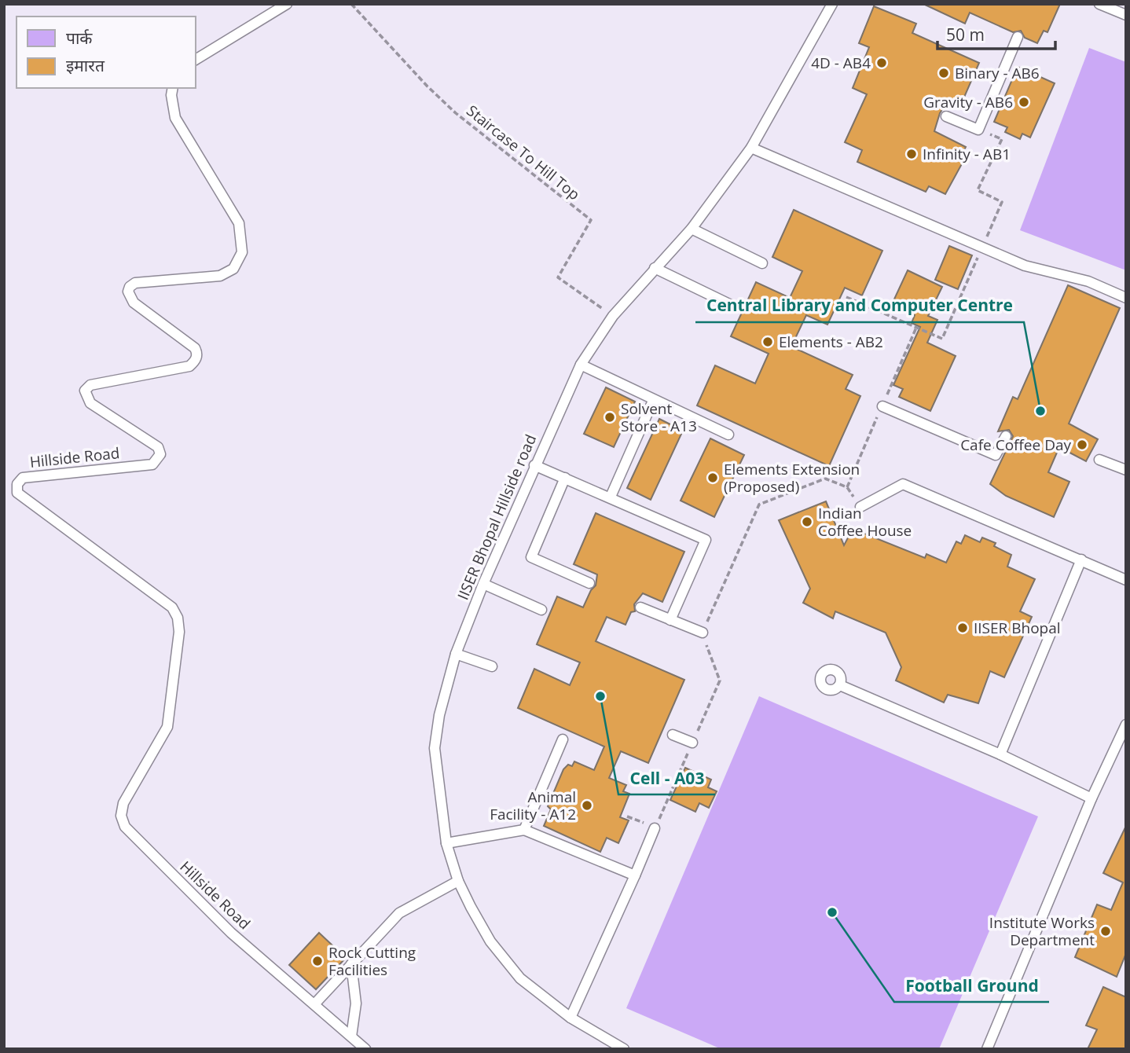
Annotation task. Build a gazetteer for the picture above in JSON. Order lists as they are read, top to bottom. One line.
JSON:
{"streets":{"lane":["Hillside Road","IISER Bhopal Hillside road"],"path":["Staircase To Hill Top"]},"crossings":[["Staircase To Hill Top","IISER Bhopal Hillside road"]],"places":["4D - AB4","Binary - AB6","Gravity - AB6","Infinity - AB1","Elements - AB2","Central Library and Computer Centre","Solvent Store - A13","Cafe Coffee Day","Elements Extension (Proposed)","Indian Coffee House","IISER Bhopal","Cell - A03","Animal Facility - A12","Football Ground","Institute Works Department","Rock Cutting Facilities"],"legend":["पार्क","इमारत"],"scale_bar":"50 m"}
